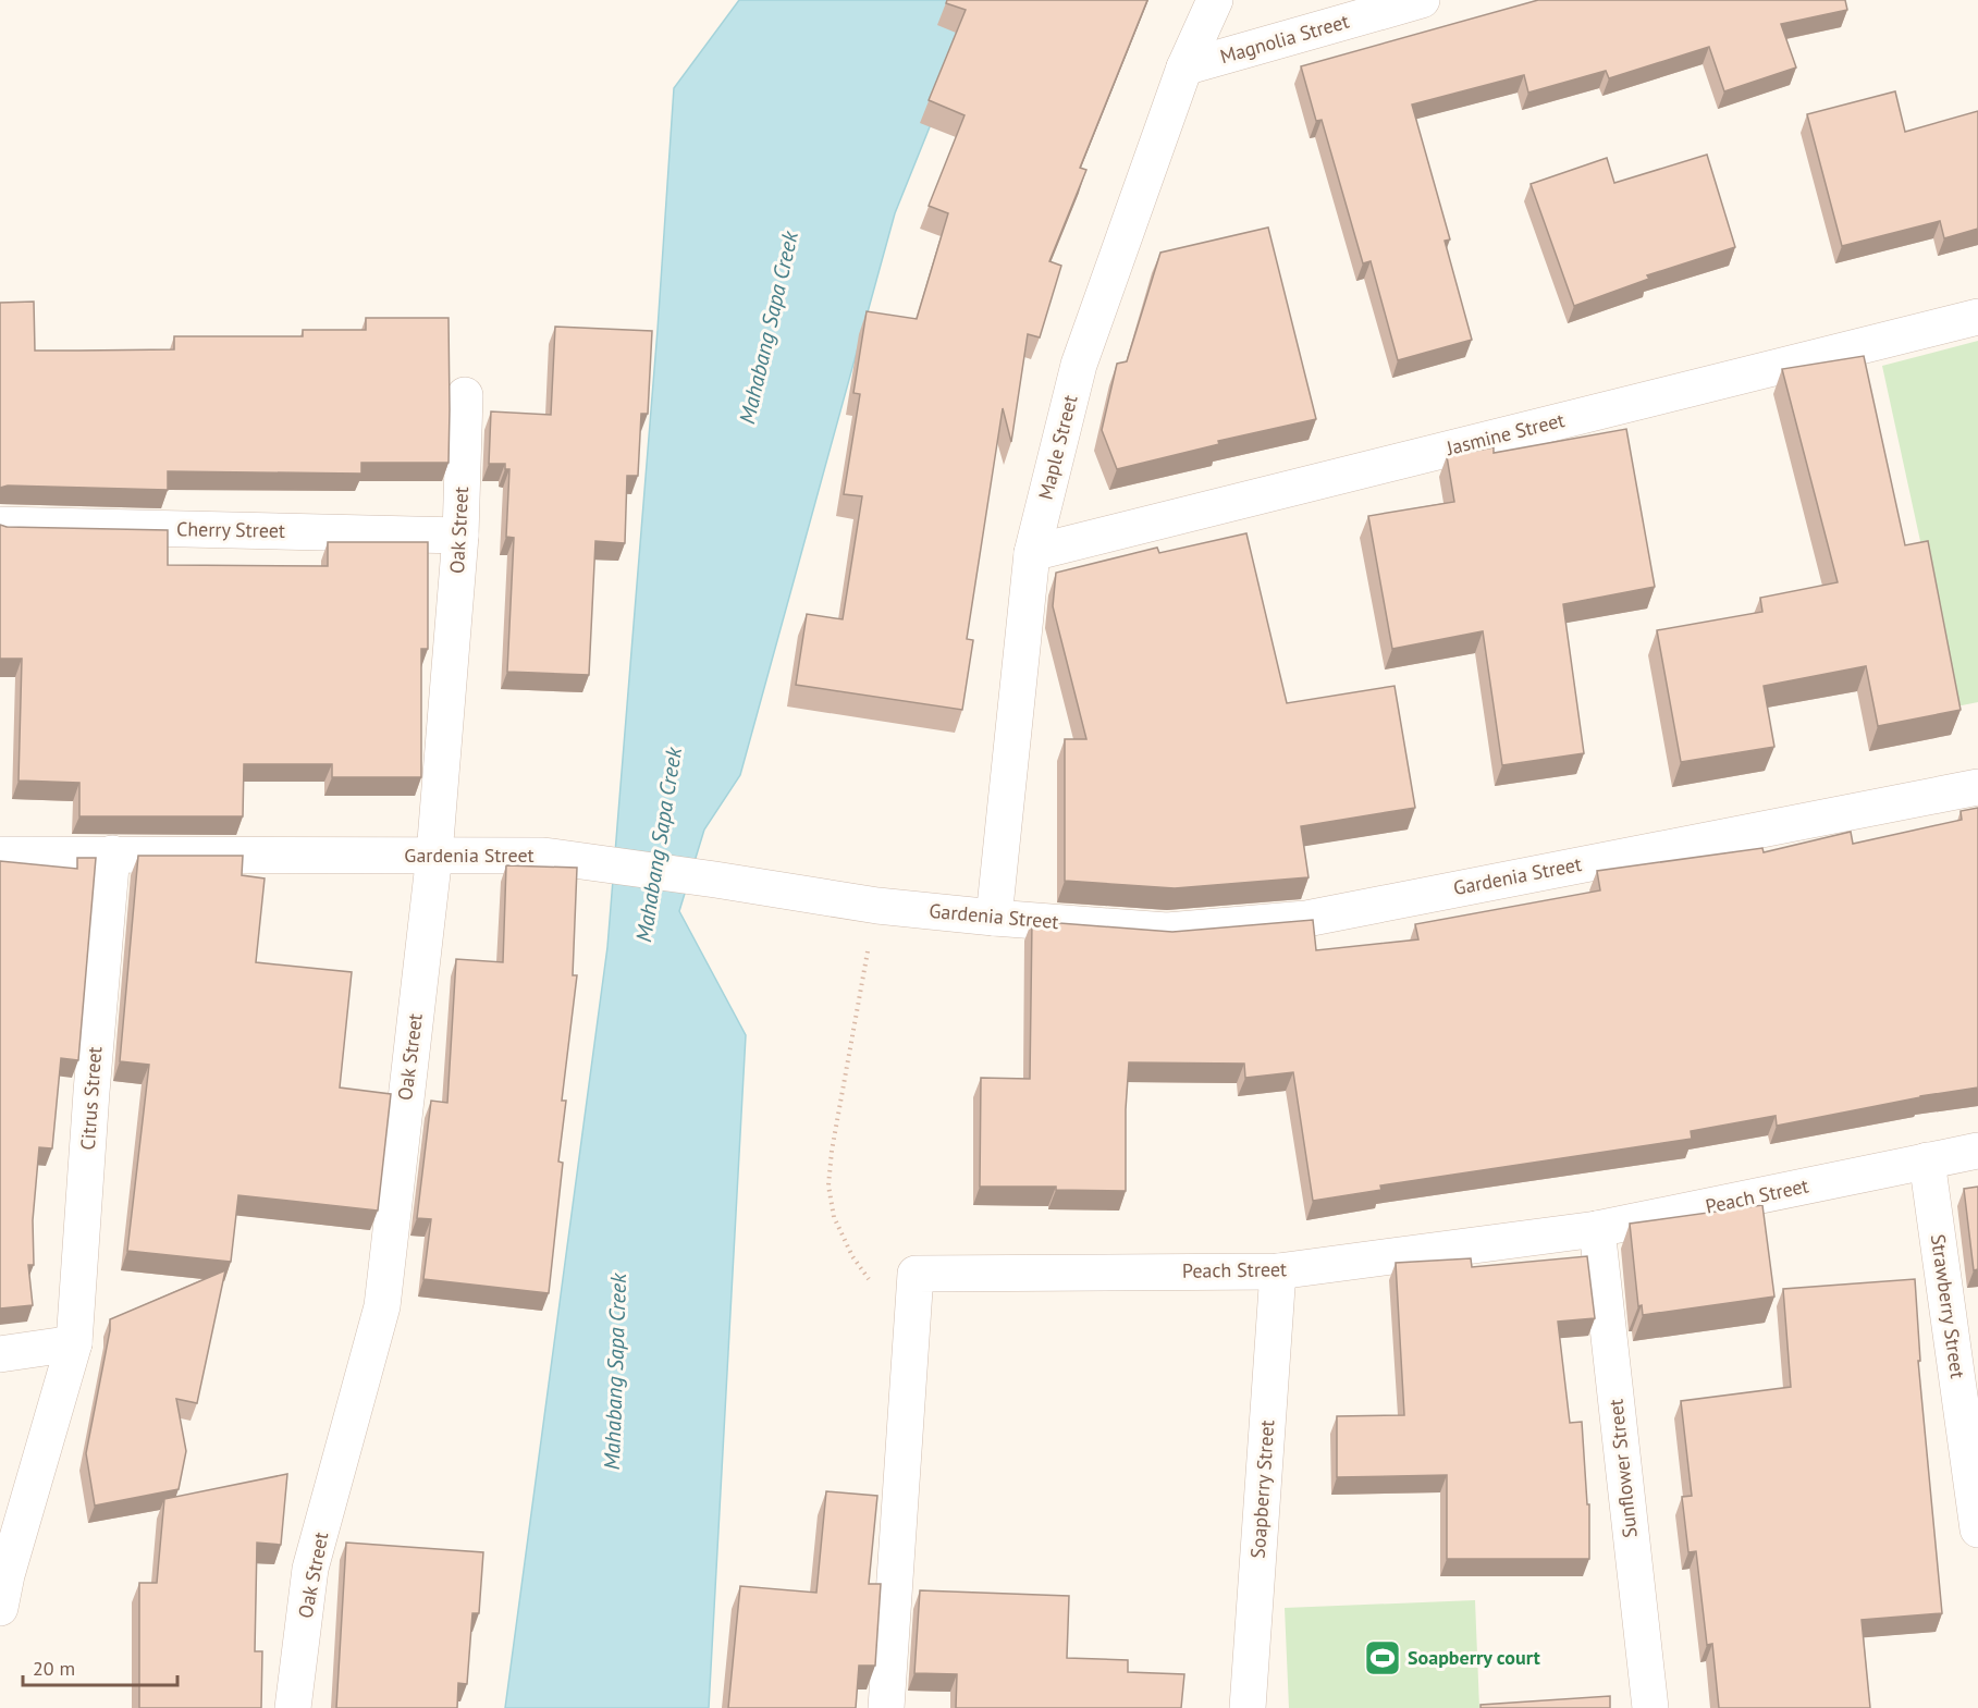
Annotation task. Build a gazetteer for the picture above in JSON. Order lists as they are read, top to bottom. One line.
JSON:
{"streets":{"street":["Magnolia Street","Jasmine Street","Maple Street","Cherry Street","Oak Street","Gardenia Street","Citrus Street","Peach Street","Strawberry Street","Sunflower Street","Soapberry Street"]},"crossings":[["Magnolia Street","Maple Street"],["Jasmine Street","Maple Street"],["Maple Street","Gardenia Street"],["Cherry Street","Oak Street"],["Oak Street","Gardenia Street"],["Gardenia Street","Citrus Street"],["Peach Street","Strawberry Street"],["Peach Street","Sunflower Street"],["Peach Street","Soapberry Street"]],"water":["Mahabang Sapa Creek"],"places":{"sports":["Soapberry court"]},"scale_bar":"20 m"}
